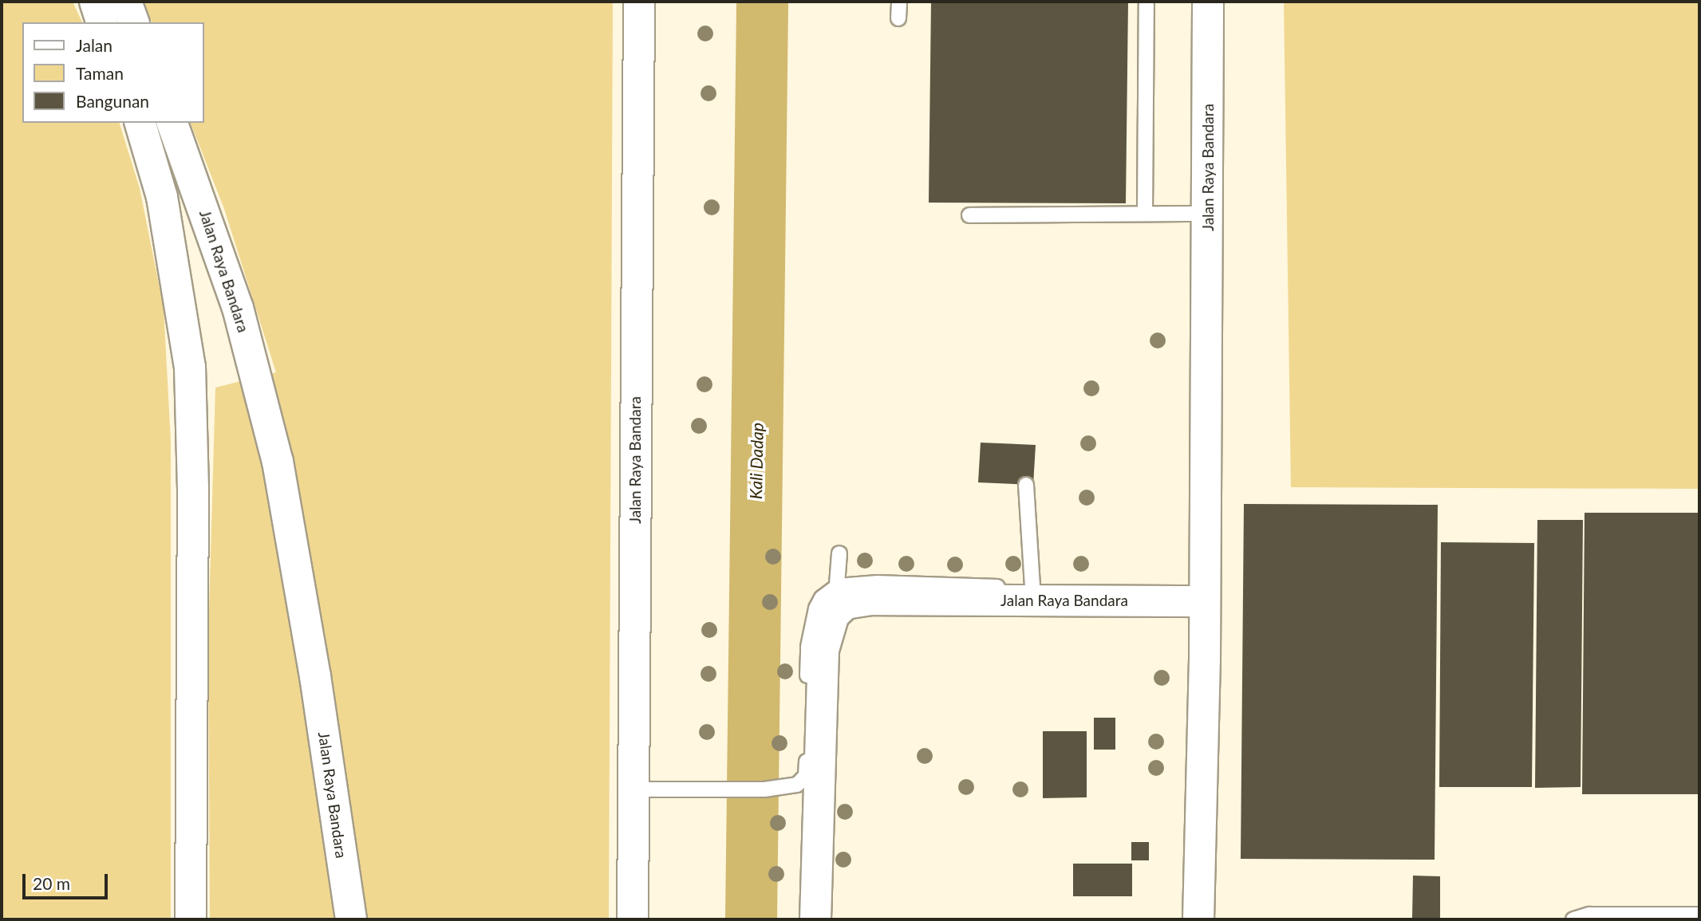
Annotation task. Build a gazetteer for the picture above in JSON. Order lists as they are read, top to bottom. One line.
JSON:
{"streets":{"street":["Jalan Raya Bandara"]},"water":["Kali Dadap"],"legend":["Jalan","Taman","Bangunan"],"scale_bar":"20 m"}
